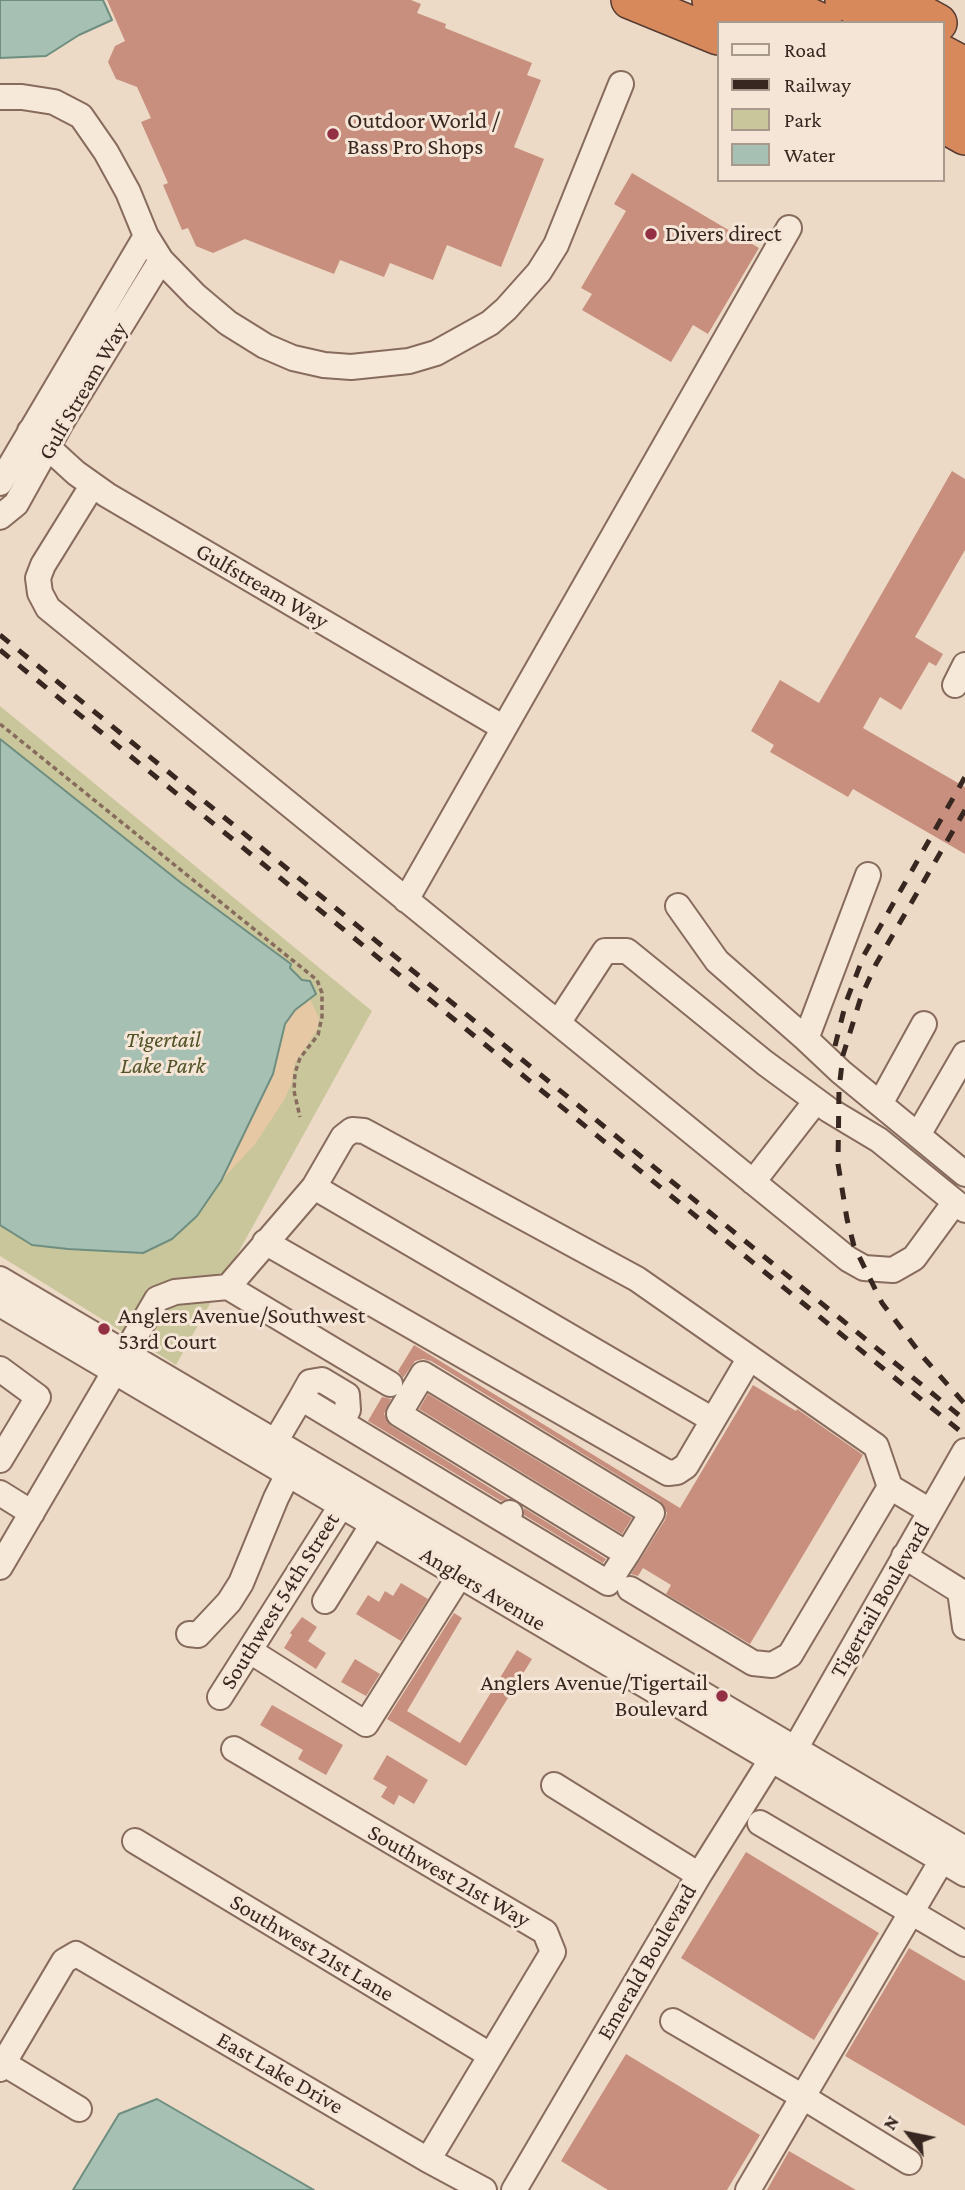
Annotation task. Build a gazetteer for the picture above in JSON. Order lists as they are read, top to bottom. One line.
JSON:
{"streets":{"street":["Gulf Stream Way","Gulfstream Way","Anglers Avenue","Tigertail Boulevard","Southwest 54th Street","Southwest 21st Way","Southwest 21st Lane","Emerald Boulevard","East Lake Drive"]},"crossings":[["Gulf Stream Way","Gulfstream Way"],["Anglers Avenue","Tigertail Boulevard"],["Anglers Avenue","Southwest 54th Street"],["Anglers Avenue","Emerald Boulevard"],["Southwest 21st Way","Southwest 21st Lane"],["Southwest 21st Way","East Lake Drive"]],"parks":["Tigertail Lake Park"],"places":["Outdoor World / Bass Pro Shops","Divers direct","Anglers Avenue/Southwest 53rd Court","Anglers Avenue/Tigertail Boulevard"],"legend":["Road","Railway","Park","Water"],"north":"top left"}
